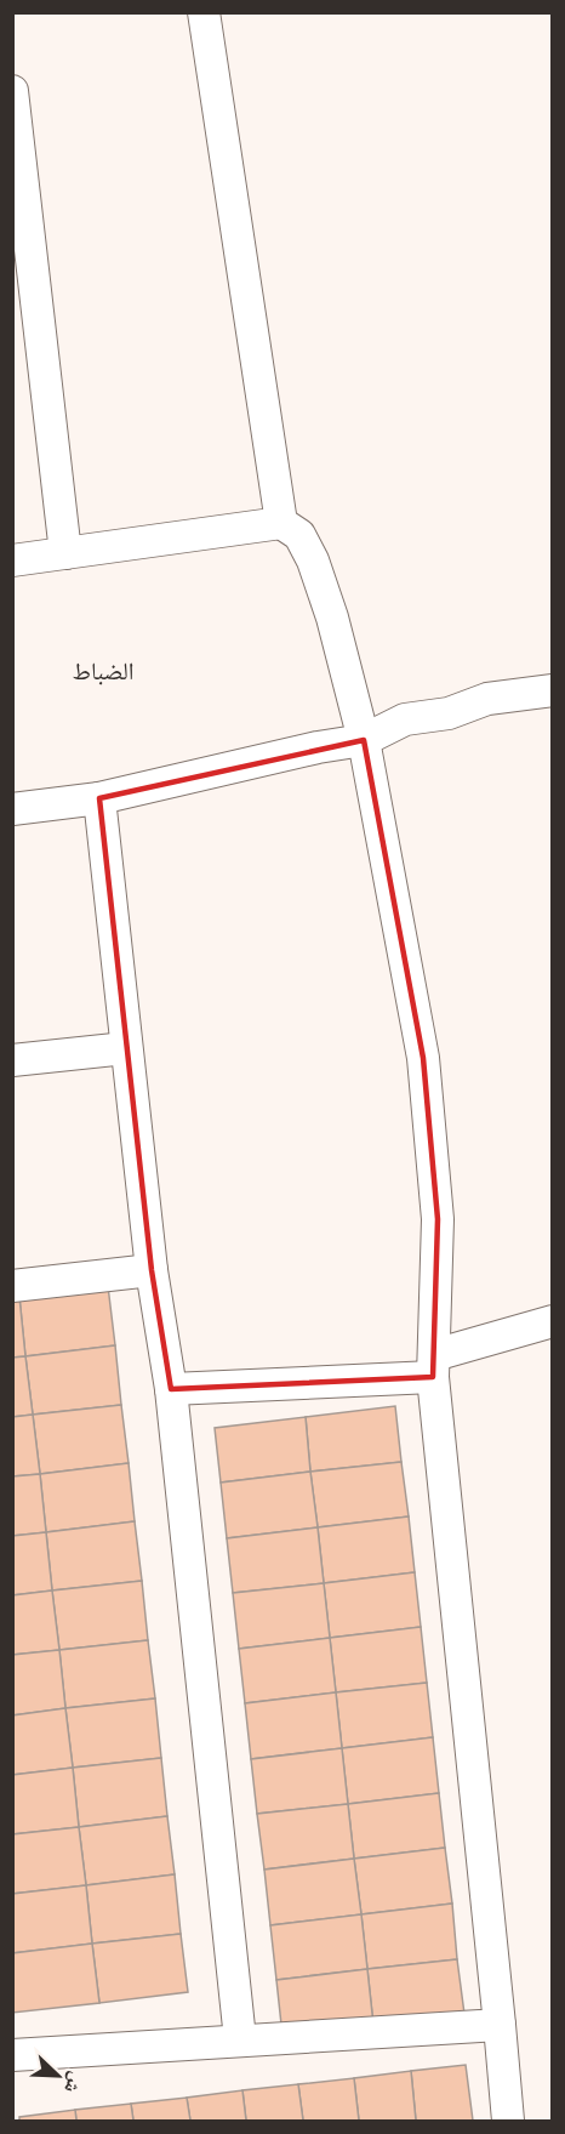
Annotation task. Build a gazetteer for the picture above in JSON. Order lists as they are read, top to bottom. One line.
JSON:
{"districts":["الضباط"],"north":"bottom right"}
